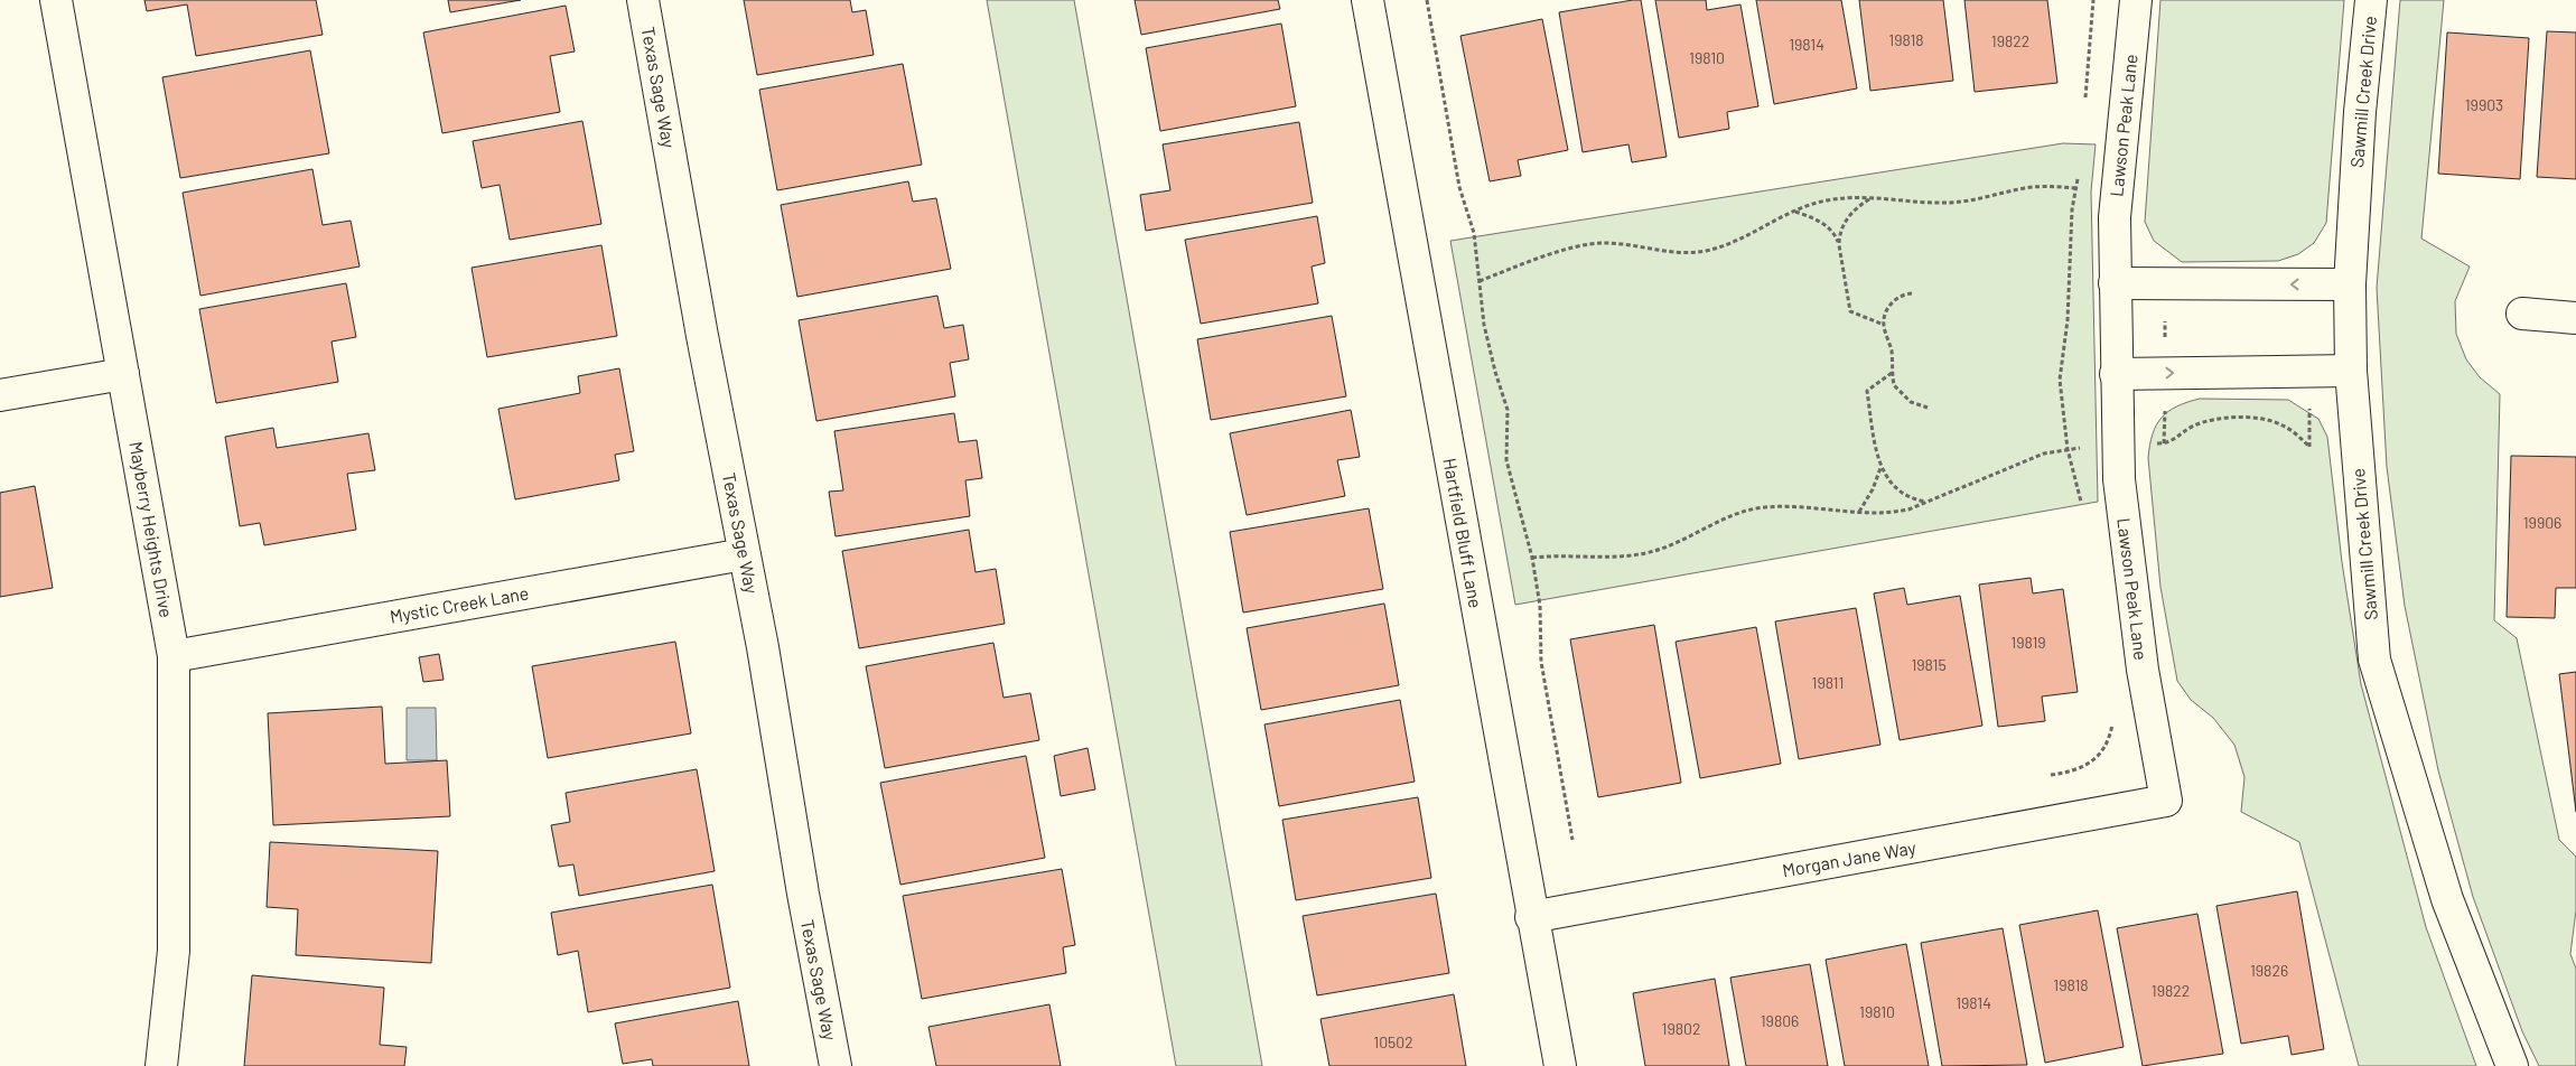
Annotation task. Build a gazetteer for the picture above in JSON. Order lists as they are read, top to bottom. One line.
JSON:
{"streets":{"street":["Texas Sage Way","Sawmill Creek Drive","Lawson Peak Lane","Mayberry Heights Drive","Hartfield Bluff Lane","Mystic Creek Lane","Morgan Jane Way"]},"crossings":[["Texas Sage Way","Mystic Creek Lane"],["Lawson Peak Lane","Morgan Jane Way"],["Mayberry Heights Drive","Mystic Creek Lane"],["Hartfield Bluff Lane","Morgan Jane Way"]],"house_numbers":["19818","19822","19814","19810","19903","19906","19819","19815","19811","19826","19818","19822","19814","19810","19806","19802","10502"]}
